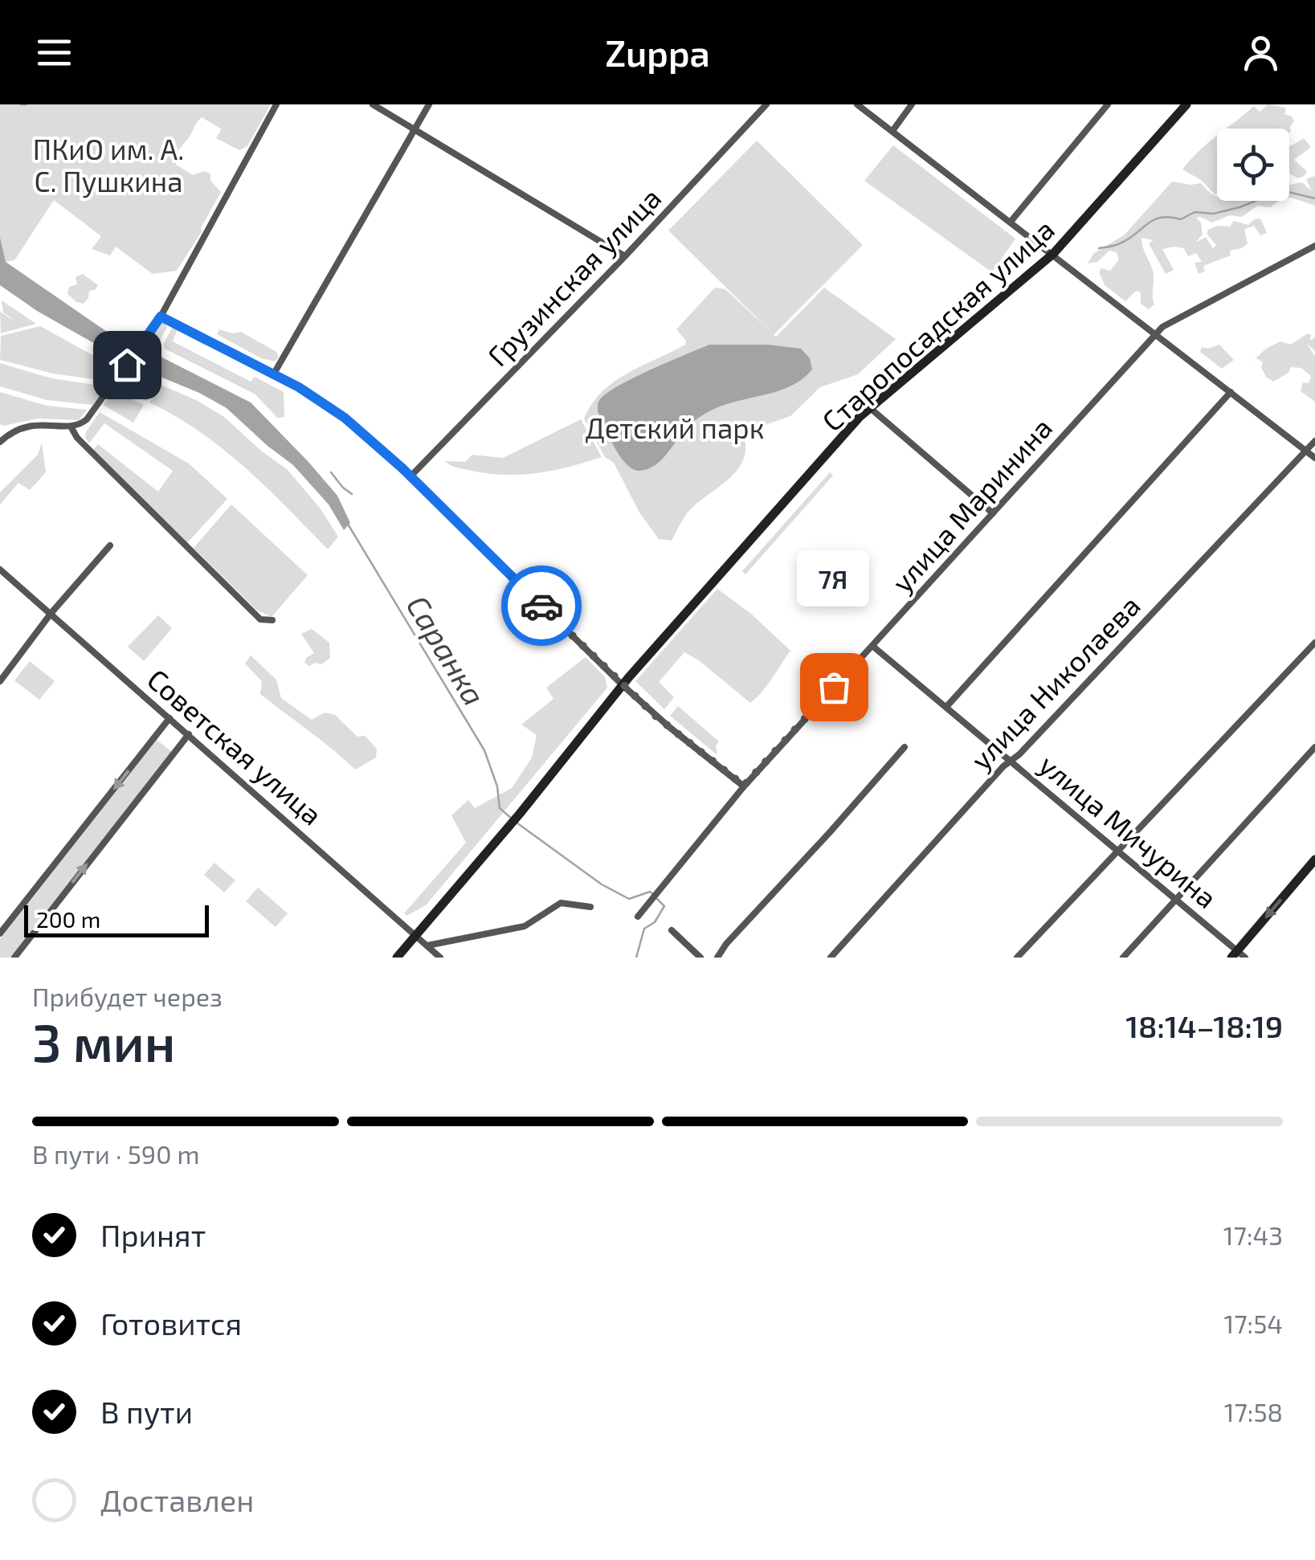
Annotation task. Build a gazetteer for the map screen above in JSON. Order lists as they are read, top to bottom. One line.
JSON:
{"streets":{"main road":["Старопосадская улица"],"street":["Грузинская улица","улица Маринина","улица Николаева","Советская улица","улица Мичурина"]},"crossings":[["Старопосадская улица","Советская улица"],["улица Маринина","улица Мичурина"],["улица Николаева","улица Мичурина"]],"water":["Саранка"],"parks":["ПКиО им. А. С. Пушкина","Детский парк"],"places":["7Я"],"scale_bar":"200 m","page":{"header":"Zuppa","bubble":"7Я","scale":"200 m","heading":["3 мин","Прибудет через","18:14–18:19"],"bar":"В пути · 590 m","list":[["Принят","17:43"],["Готовится","17:54"],["В пути","17:58"],"Доставлен"]}}
